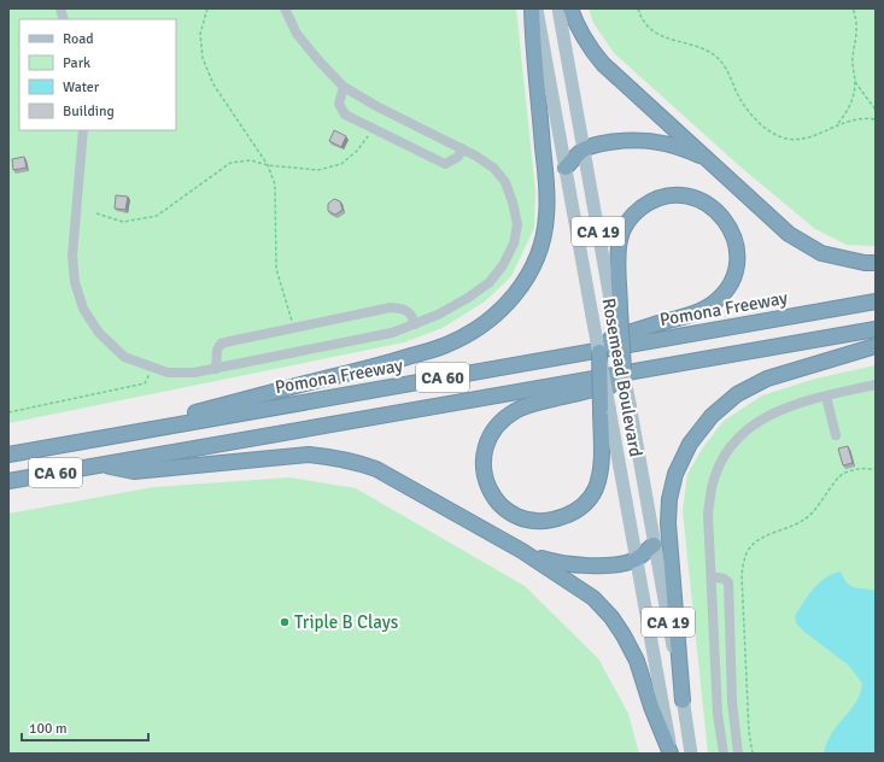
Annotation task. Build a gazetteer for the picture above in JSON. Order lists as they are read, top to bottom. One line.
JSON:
{"streets":{"highway":["Pomona Freeway","CA 60"],"main road":["CA 19","Rosemead Boulevard"]},"places":["Triple B Clays"],"legend":["Road","Park","Water","Building"],"scale_bar":"100 m"}
